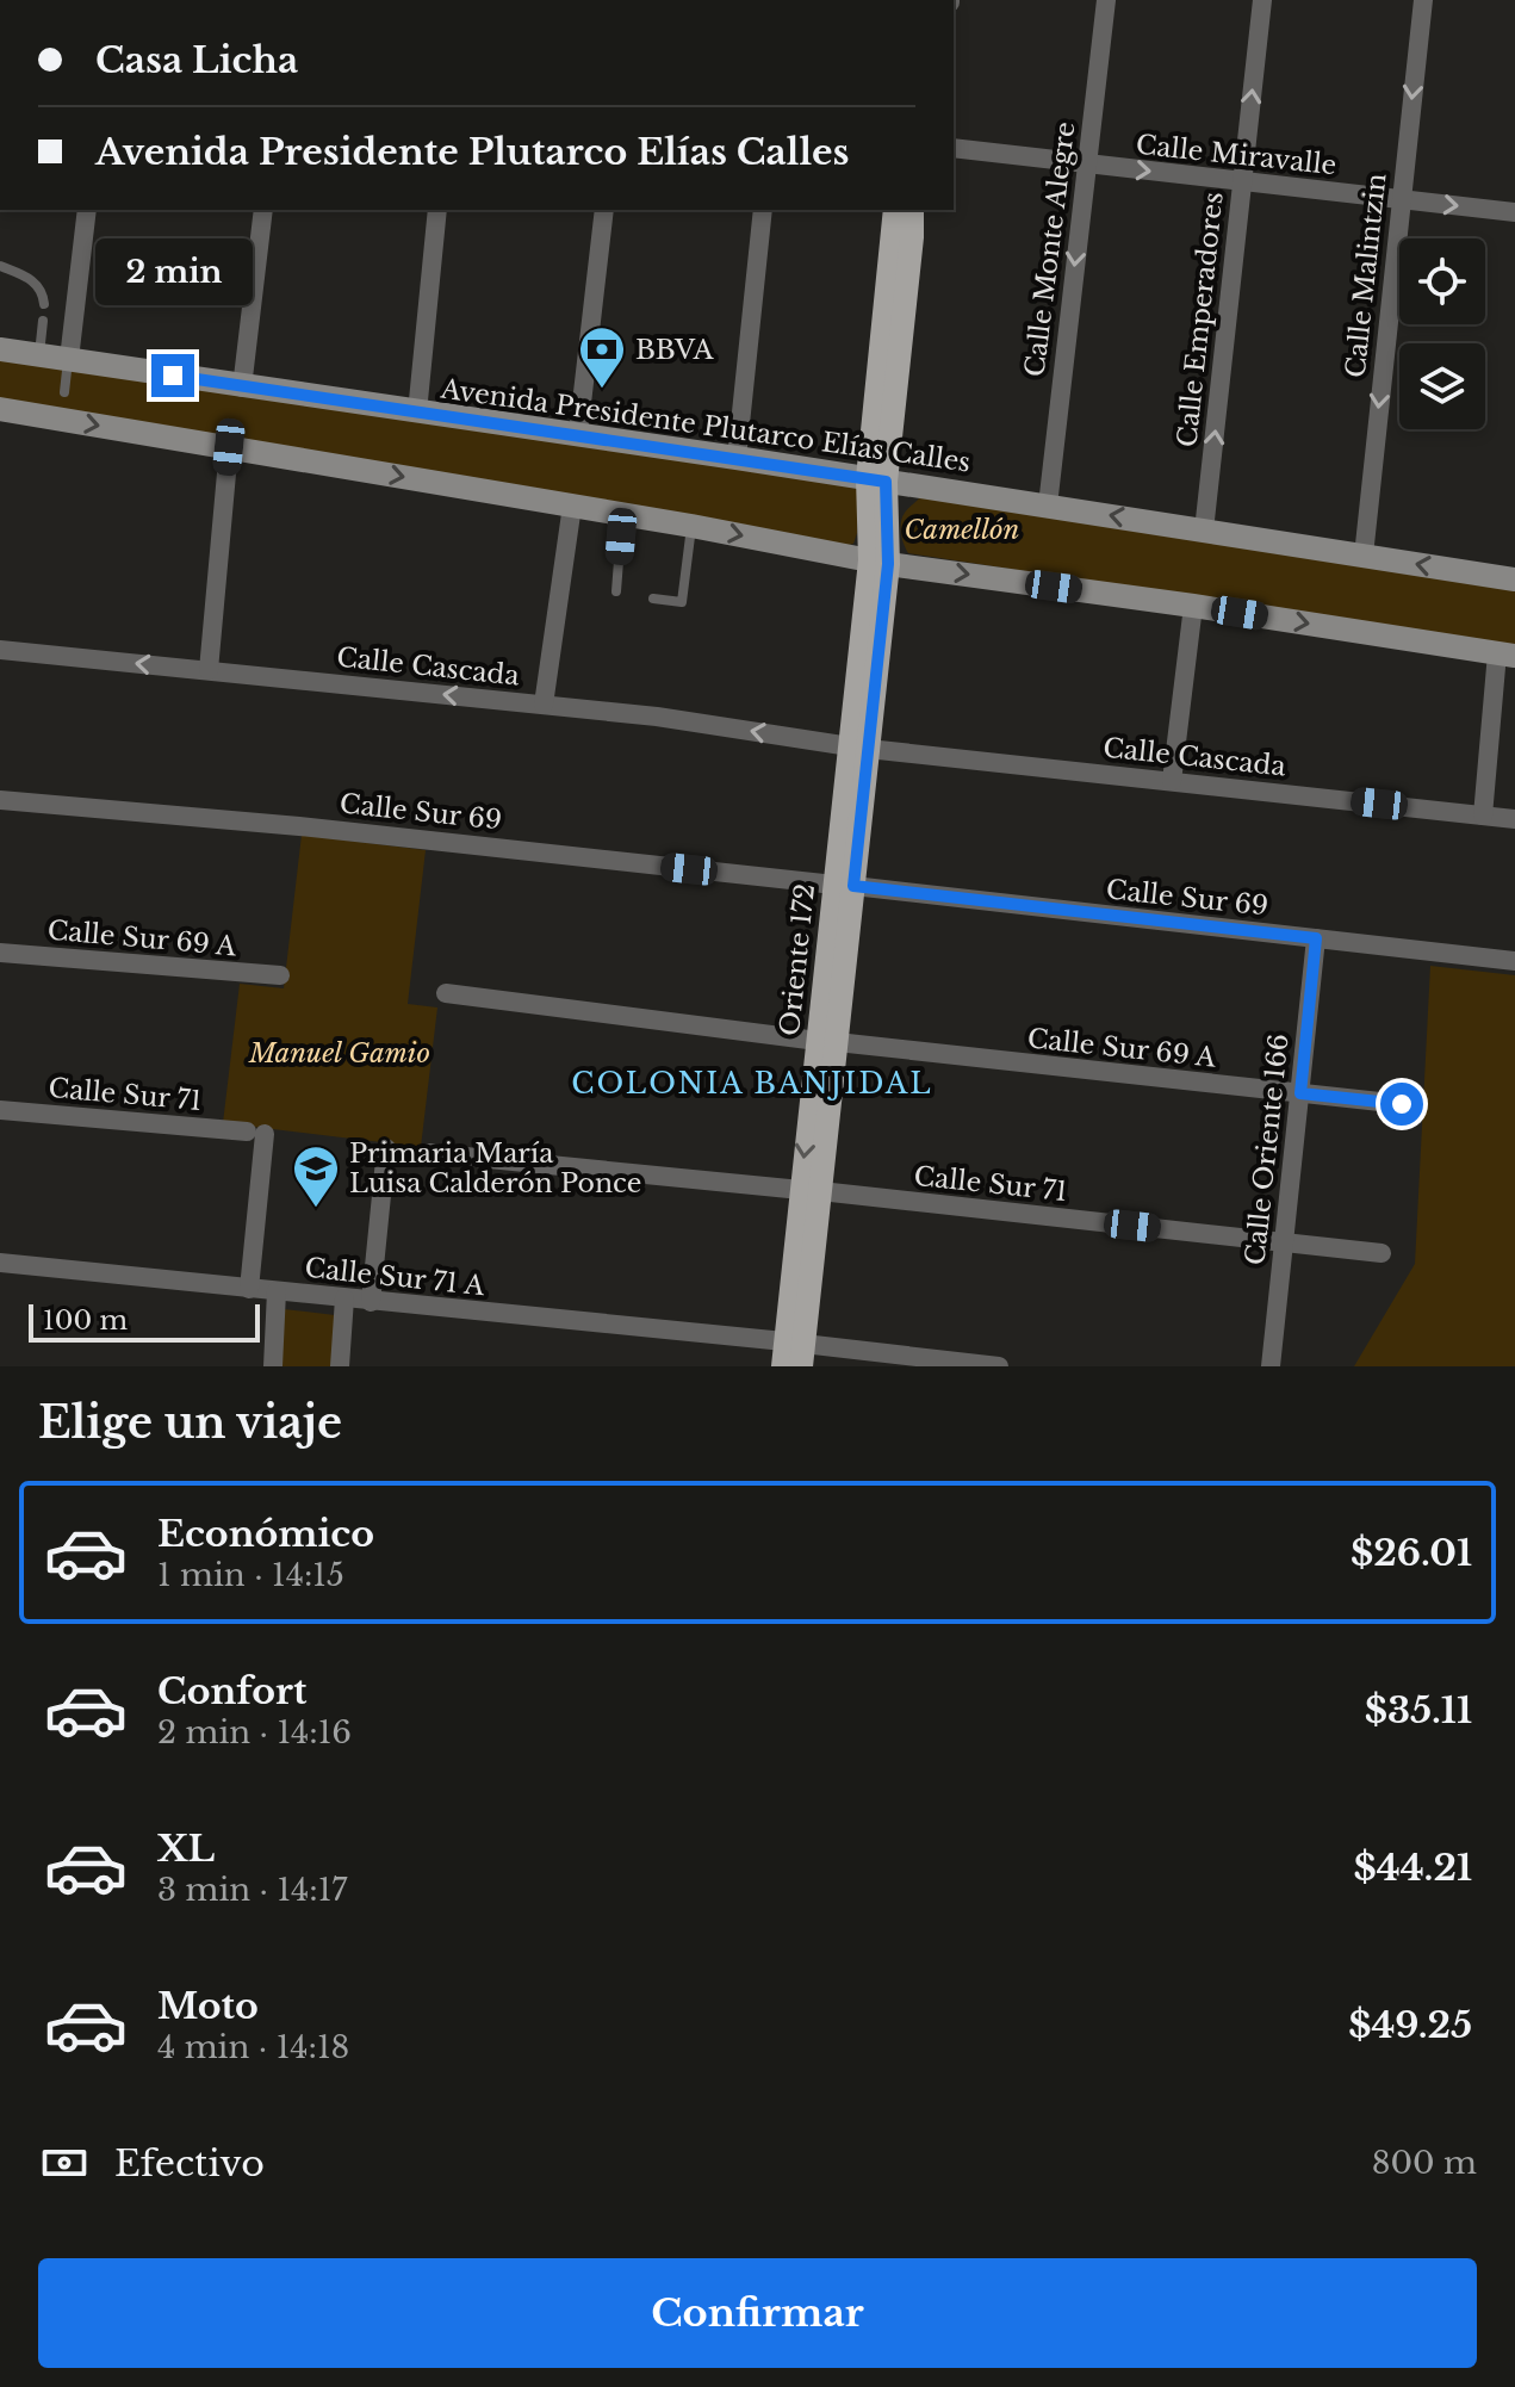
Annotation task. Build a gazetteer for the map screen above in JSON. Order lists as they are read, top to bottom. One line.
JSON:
{"streets":{"main road":["Avenida Presidente Plutarco Elías Calles","Oriente 172"],"street":["Calle Miravalle","Calle Monte Alegre","Calle Malintzin","Calle Emperadores","Calle Cascada","Calle Sur 69","Calle Sur 69 A","Calle Sur 71","Calle Oriente 166","Calle Sur 71 A"]},"crossings":[["Calle Miravalle","Calle Monte Alegre"],["Calle Miravalle","Calle Malintzin"],["Calle Miravalle","Calle Emperadores"],["Calle Monte Alegre","Avenida Presidente Plutarco Elías Calles"],["Calle Malintzin","Avenida Presidente Plutarco Elías Calles"],["Calle Emperadores","Avenida Presidente Plutarco Elías Calles"],["Avenida Presidente Plutarco Elías Calles","Oriente 172"],["Calle Cascada","Oriente 172"],["Calle Sur 69","Oriente 172"],["Calle Sur 69","Calle Oriente 166"],["Calle Sur 69 A","Oriente 172"],["Calle Sur 69 A","Calle Oriente 166"],["Oriente 172","Calle Sur 71"],["Oriente 172","Calle Sur 71 A"],["Calle Sur 71","Calle Oriente 166"],["Calle Sur 71","Calle Sur 71 A"]],"one_way":["Calle Miravalle","Calle Monte Alegre","Calle Malintzin","Calle Emperadores","Calle Cascada"],"districts":["COLONIA BANJIDAL"],"parks":["Camellón","Manuel Gamio"],"places":{"bank":["BBVA"],"school or university":["Primaria María Luisa Calderón Ponce"]},"scale_bar":"100 m","page":{"banner":["Casa Licha","Avenida Presidente Plutarco Elías Calles"],"bubble":"2 min","scale":"100 m","heading":"Elige un viaje","list":[{"name":"Económico","note":"1 min · 14:15","value":"$26.01"},{"name":"Confort","note":"2 min · 14:16","value":"$35.11"},{"name":"XL","note":"3 min · 14:17","value":"$44.21"},{"name":"Moto","note":"4 min · 14:18","value":"$49.25"}],"pay":["Efectivo","800 m"],"buttons":"Confirmar"}}
